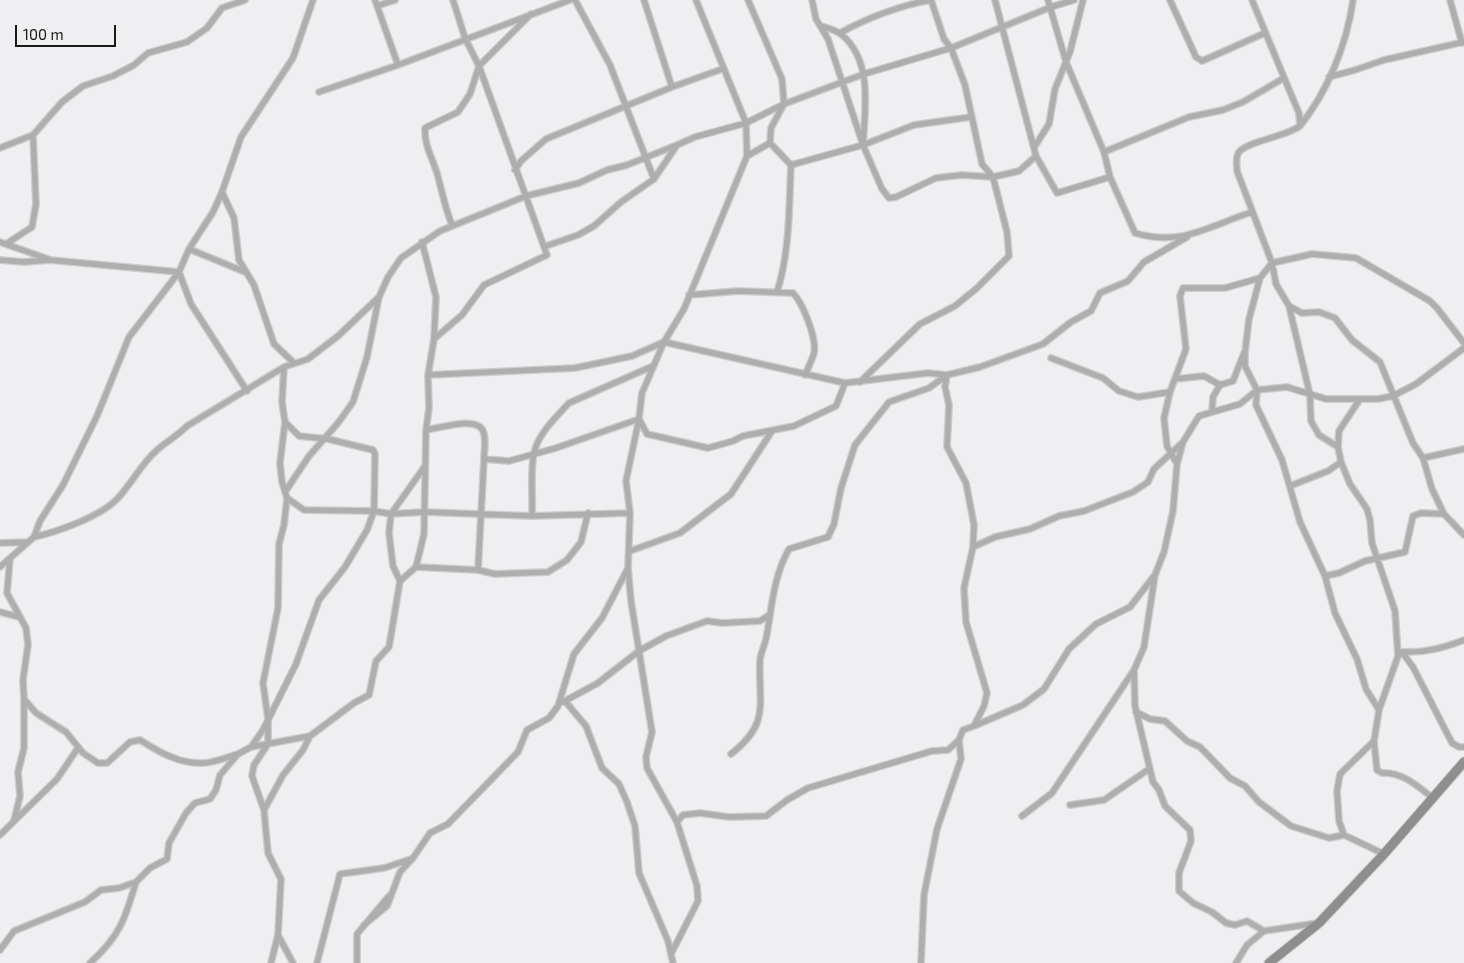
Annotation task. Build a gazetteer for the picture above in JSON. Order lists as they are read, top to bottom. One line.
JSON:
{"scale_bar":"100 m"}
